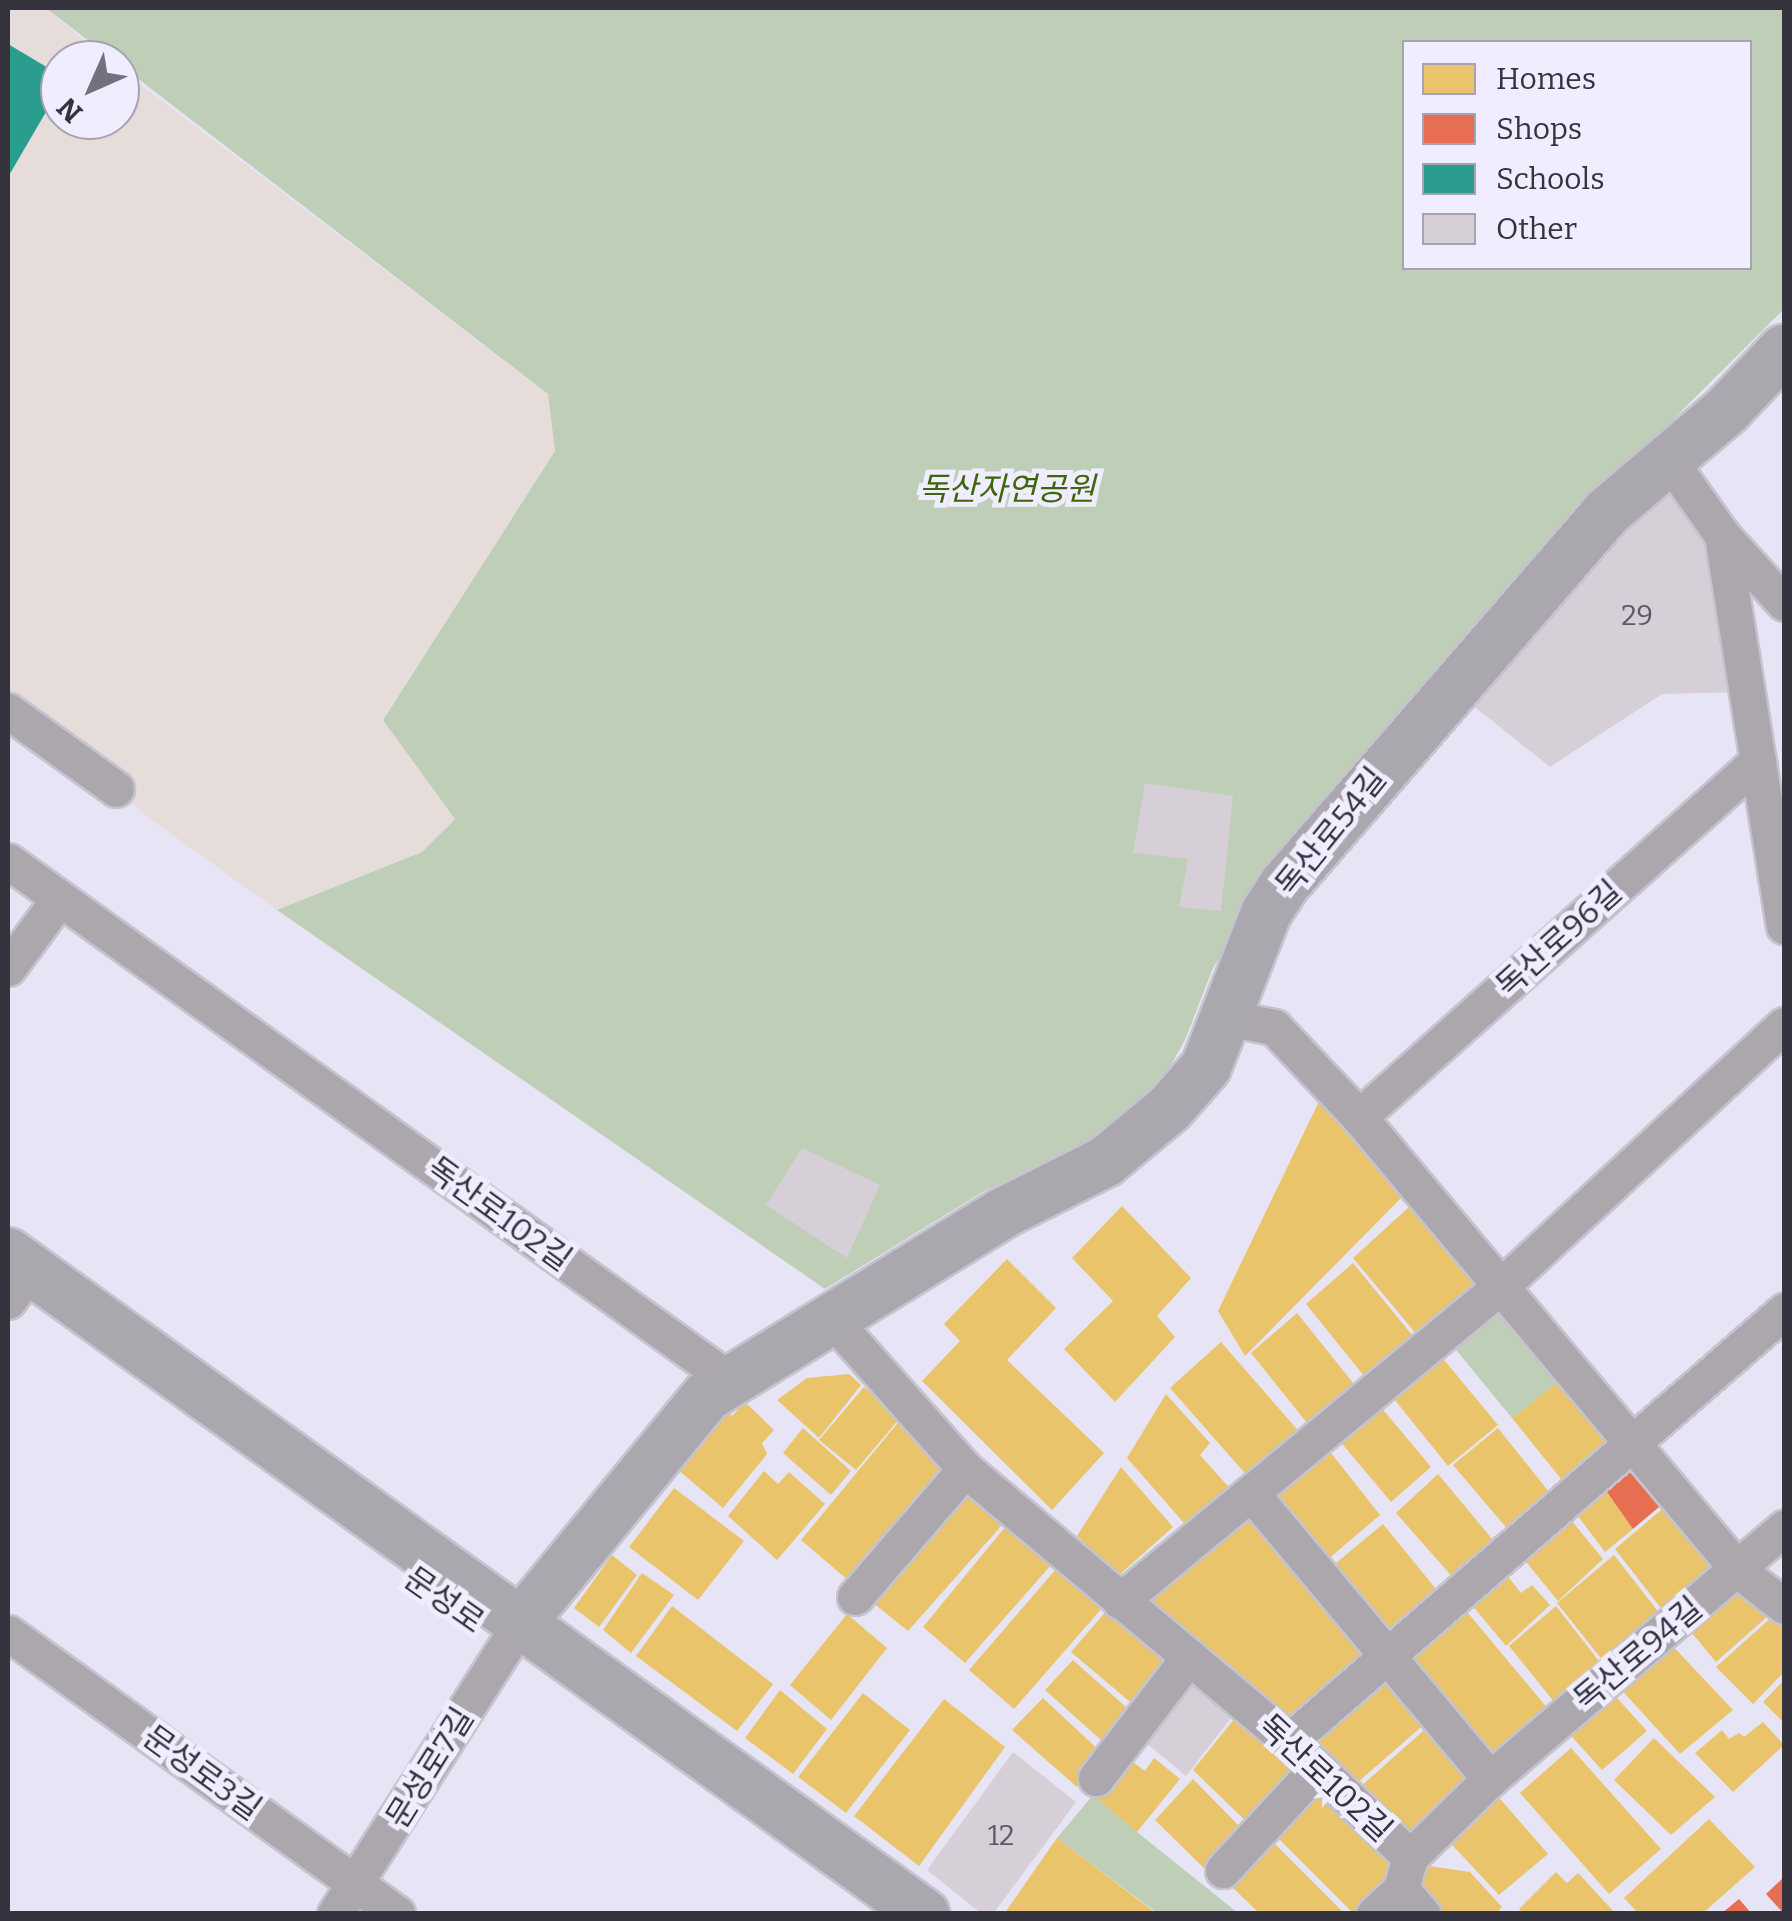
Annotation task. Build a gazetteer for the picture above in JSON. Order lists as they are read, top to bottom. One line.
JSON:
{"streets":{"street":["독산로54길","독산로96길","독산로102길","문성로","독산로94길","문성로7길","문성로3길"]},"crossings":[["독산로54길","독산로102길"],["독산로102길","문성로"],["독산로102길","독산로94길"],["문성로","문성로7길"],["문성로7길","문성로3길"]],"parks":["독산자연공원"],"house_numbers":["29","12"],"legend":["Homes","Shops","Schools","Other"],"north":"bottom left"}
